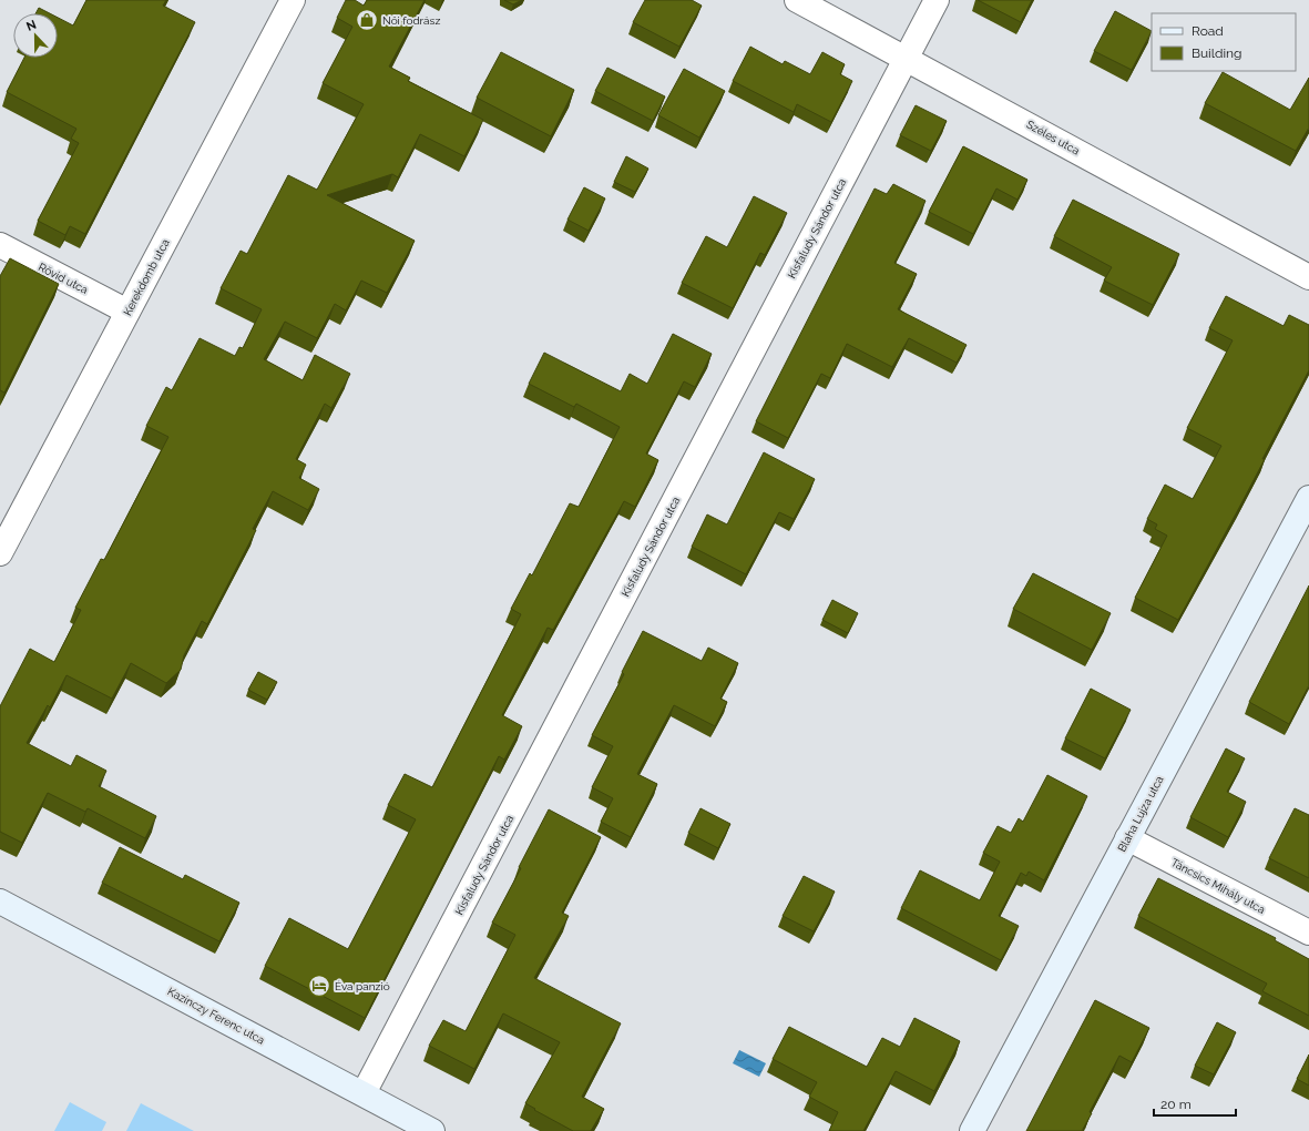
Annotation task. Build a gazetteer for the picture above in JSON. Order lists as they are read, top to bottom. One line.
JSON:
{"streets":{"street":["Széles utca","Kisfaludy Sándor utca","Kerekdomb utca","Rövid utca","Blaha Lujza utca","Táncsics Mihály utca","Kazinczy Ferenc utca"]},"crossings":[["Széles utca","Kisfaludy Sándor utca"],["Kisfaludy Sándor utca","Kazinczy Ferenc utca"],["Kerekdomb utca","Rövid utca"],["Blaha Lujza utca","Táncsics Mihály utca"]],"places":{"shop":["Női fodrász"],"hotel":["Éva panzió"]},"legend":["Road","Building"],"scale_bar":"20 m","north":"top"}
